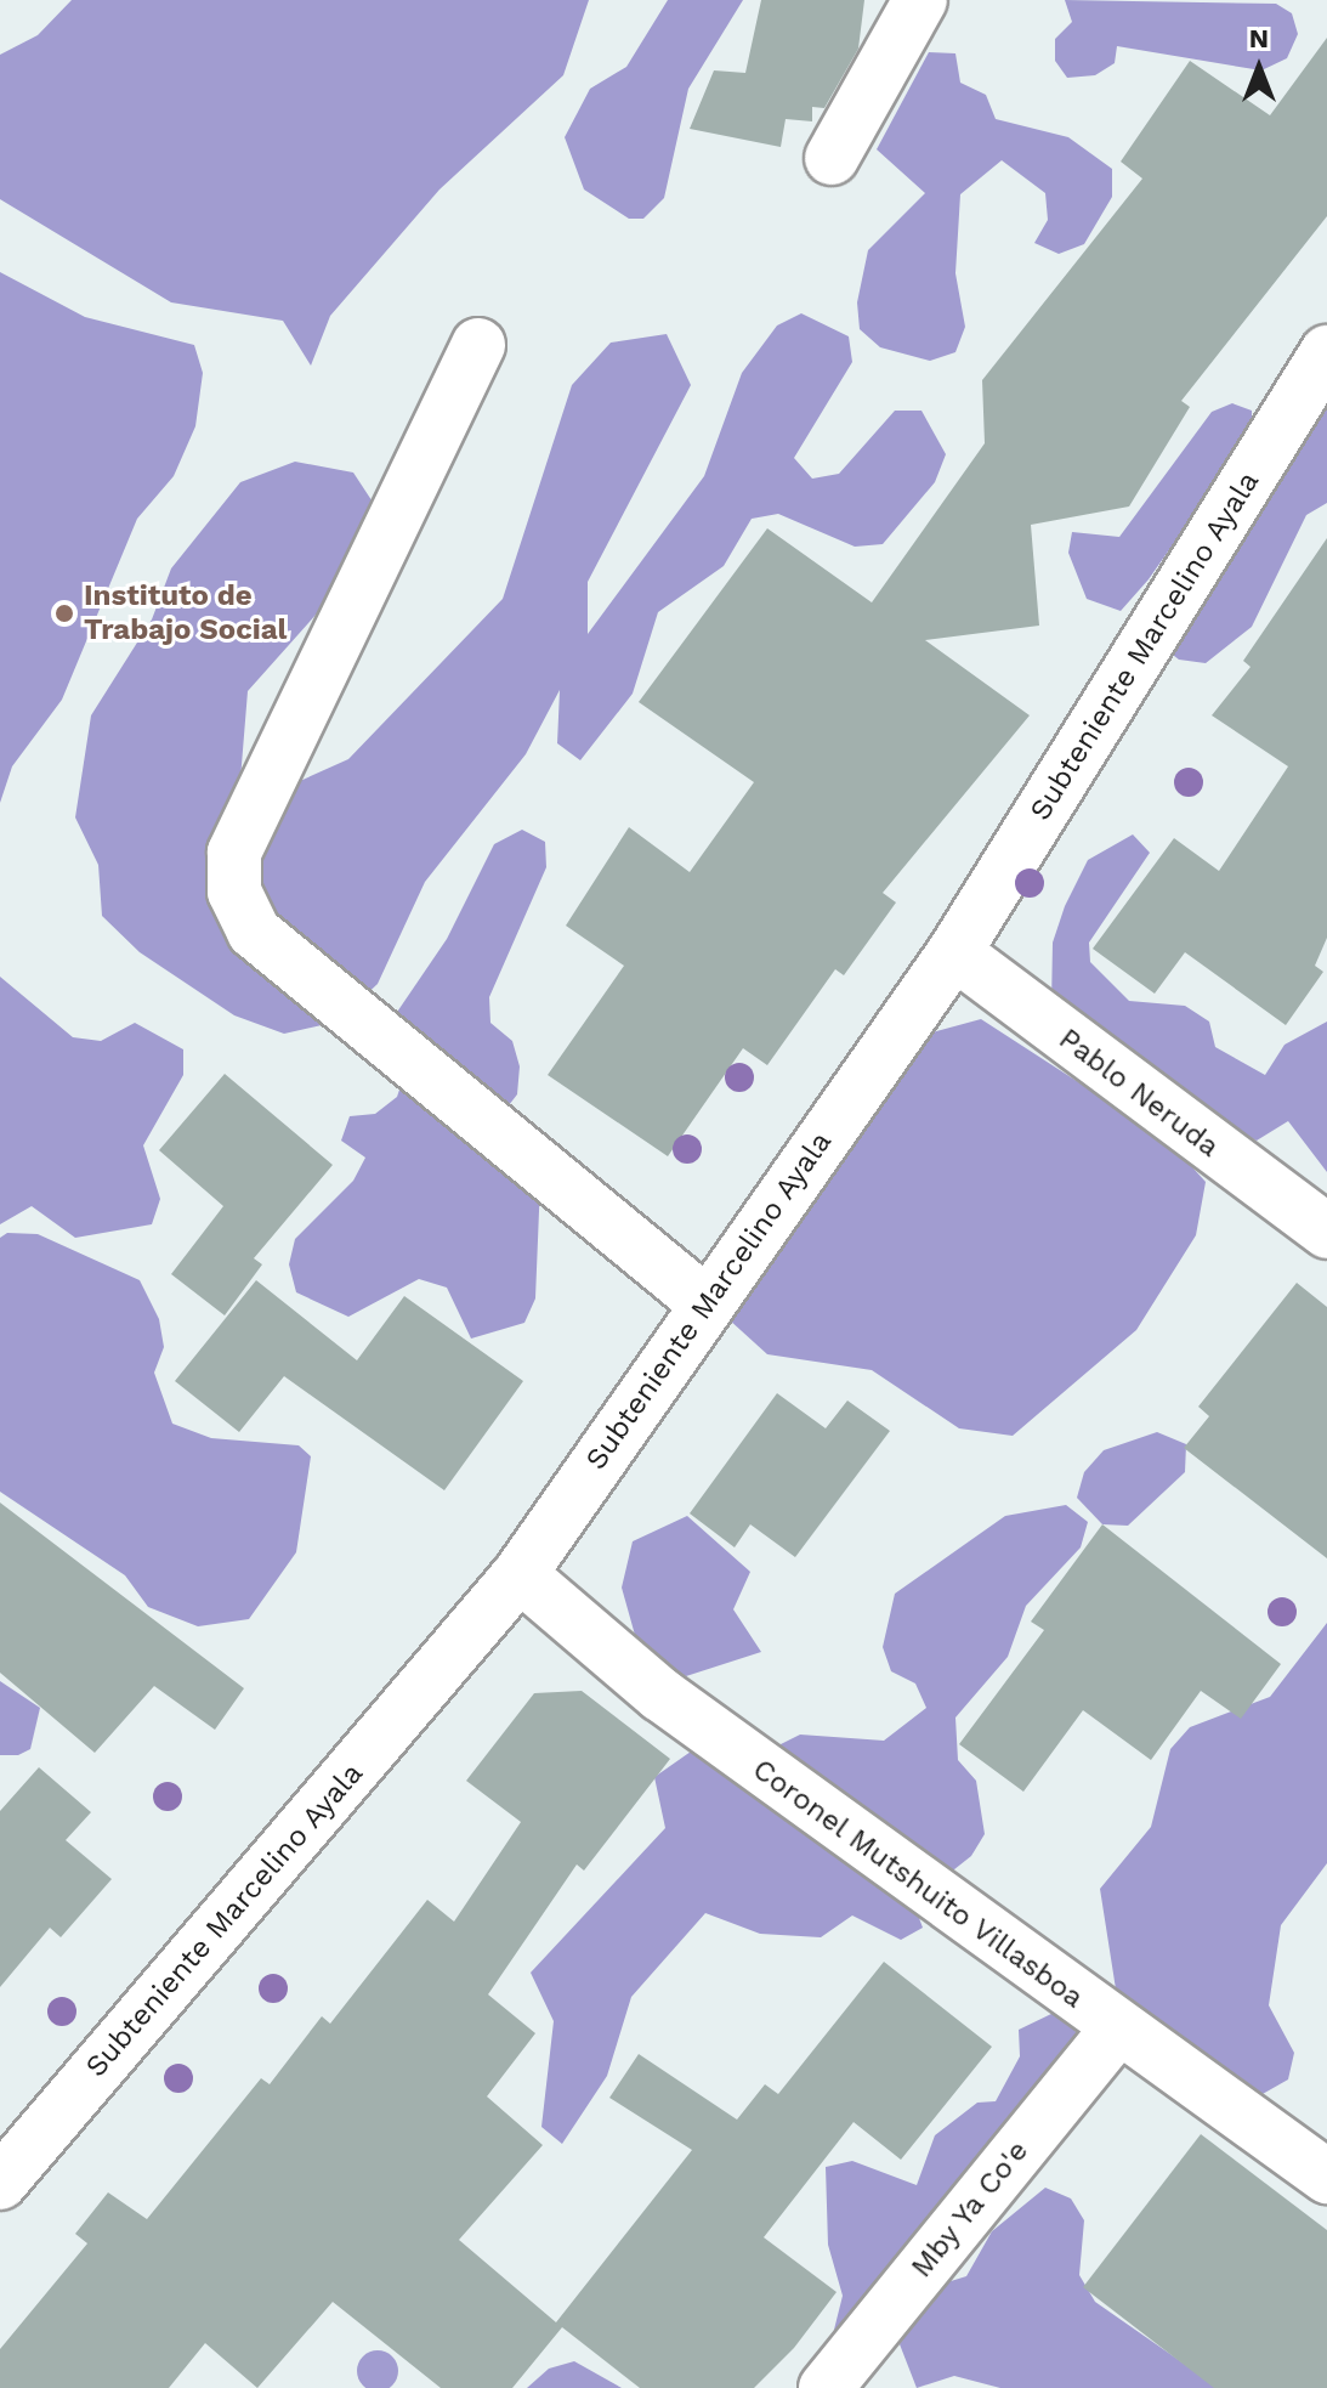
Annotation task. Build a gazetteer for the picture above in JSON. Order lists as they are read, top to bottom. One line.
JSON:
{"streets":{"street":["Subteniente Marcelino Ayala","Pablo Neruda","Coronel Mutshuito Villasboa","Mby Ya Co'e"]},"crossings":[["Subteniente Marcelino Ayala","Pablo Neruda"],["Subteniente Marcelino Ayala","Coronel Mutshuito Villasboa"],["Coronel Mutshuito Villasboa","Mby Ya Co'e"]],"places":["Instituto de Trabajo Social"],"north":"top"}
